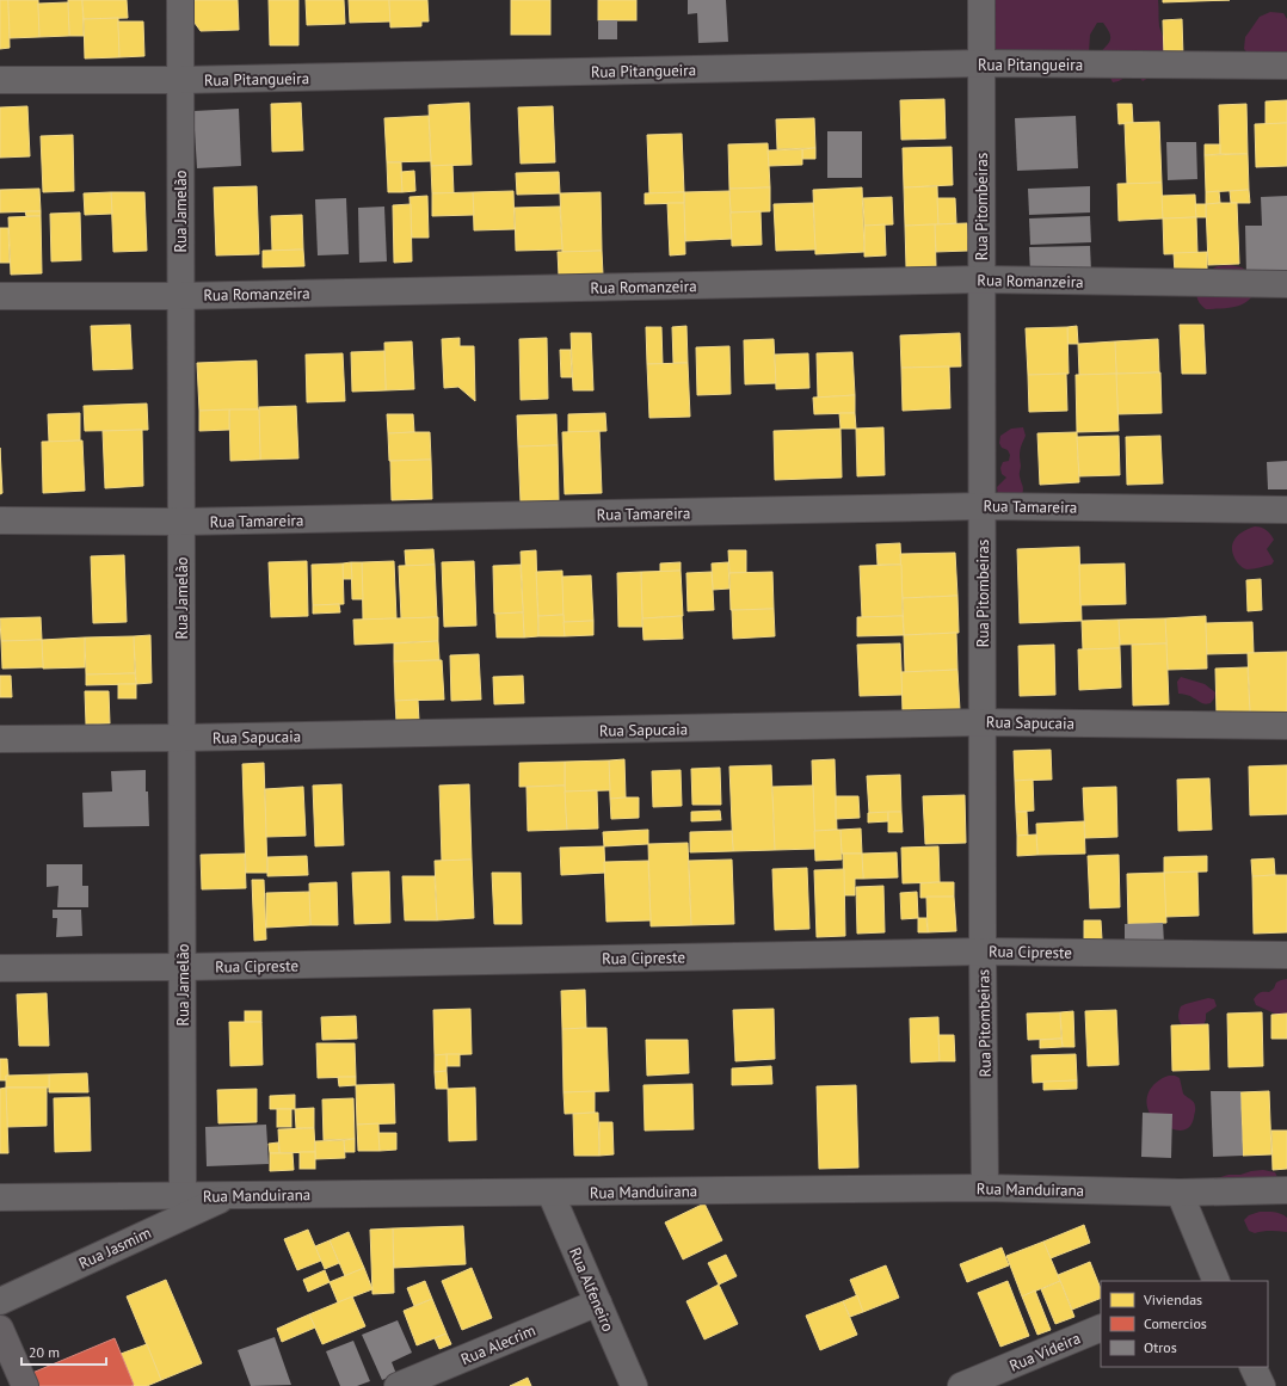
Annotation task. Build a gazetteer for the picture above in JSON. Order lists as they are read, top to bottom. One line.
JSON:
{"streets":{"street":["Rua Pitangueira","Rua Pitombeiras","Rua Jamelão","Rua Romanzeira","Rua Tamareira","Rua Sapucaia","Rua Cipreste","Rua Manduirana","Rua Jasmim","Rua Alfeneiro","Rua Alecrim","Rua Videira"]},"crossings":[["Rua Pitangueira","Rua Pitombeiras"],["Rua Pitangueira","Rua Jamelão"],["Rua Pitombeiras","Rua Romanzeira"],["Rua Pitombeiras","Rua Tamareira"],["Rua Pitombeiras","Rua Sapucaia"],["Rua Pitombeiras","Rua Cipreste"],["Rua Pitombeiras","Rua Manduirana"],["Rua Jamelão","Rua Romanzeira"],["Rua Jamelão","Rua Tamareira"],["Rua Jamelão","Rua Sapucaia"],["Rua Jamelão","Rua Cipreste"],["Rua Jamelão","Rua Manduirana"],["Rua Manduirana","Rua Jasmim"],["Rua Manduirana","Rua Alfeneiro"],["Rua Alfeneiro","Rua Alecrim"]],"legend":["Viviendas","Comercios","Otros"],"scale_bar":"20 m"}
